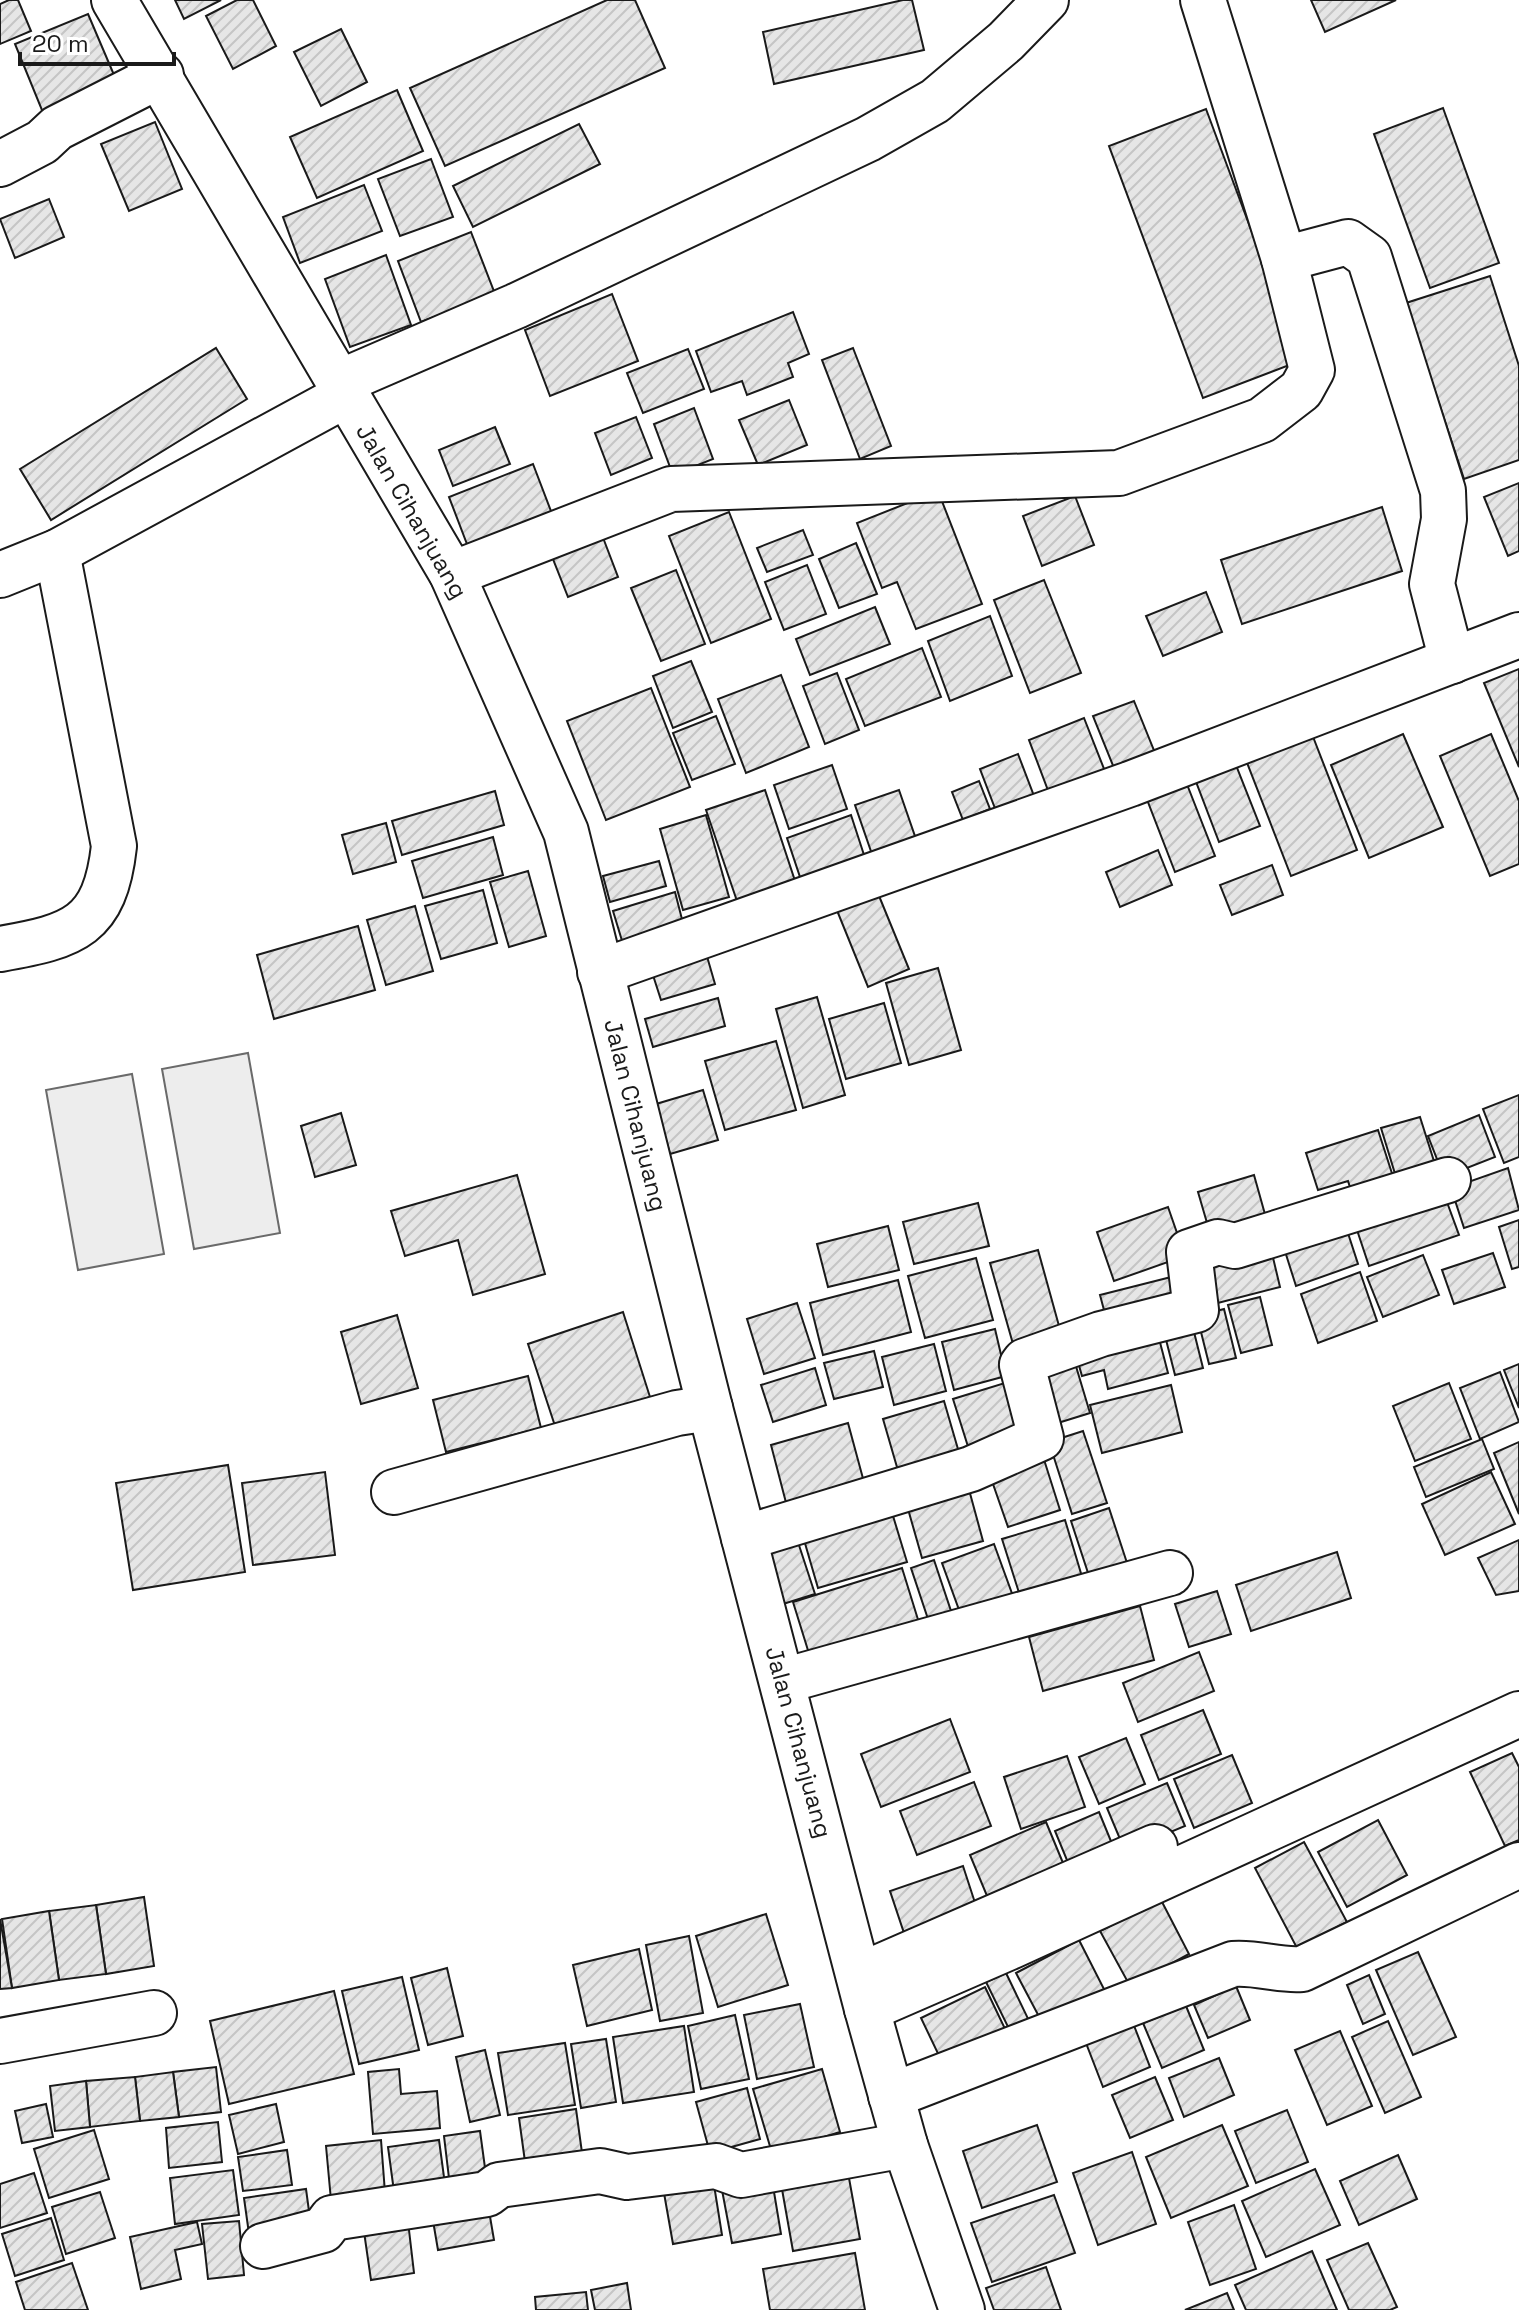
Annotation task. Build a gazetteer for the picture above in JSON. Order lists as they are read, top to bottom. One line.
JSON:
{"streets":{"street":["Jalan Cihanjuang"]},"scale_bar":"20 m"}
